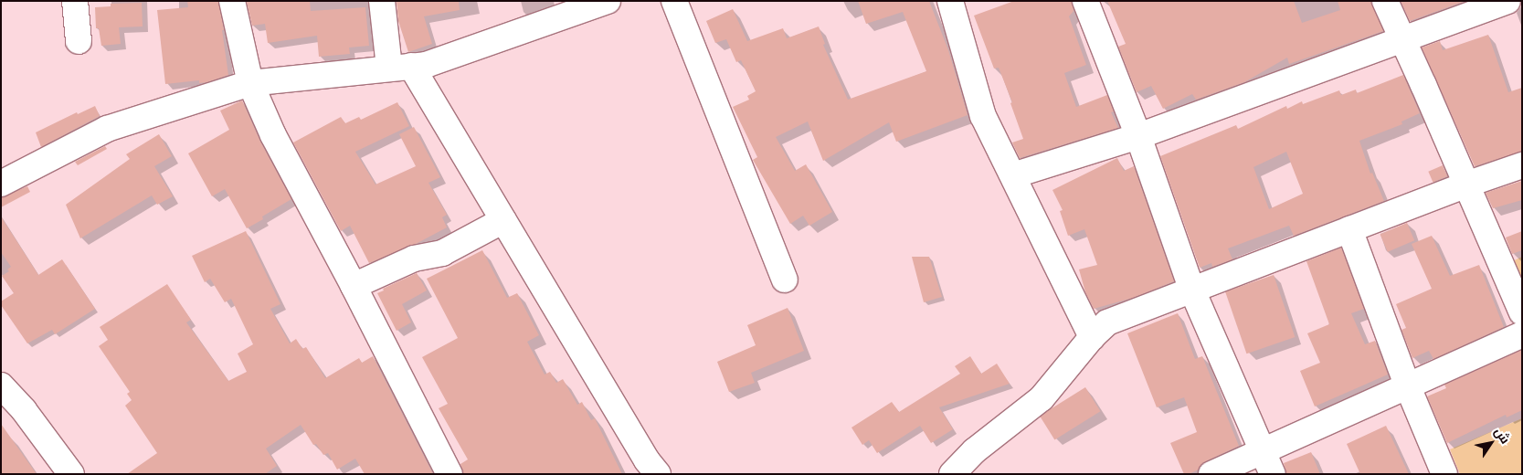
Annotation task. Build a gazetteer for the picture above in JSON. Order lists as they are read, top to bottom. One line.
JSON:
{"north":"top right"}
